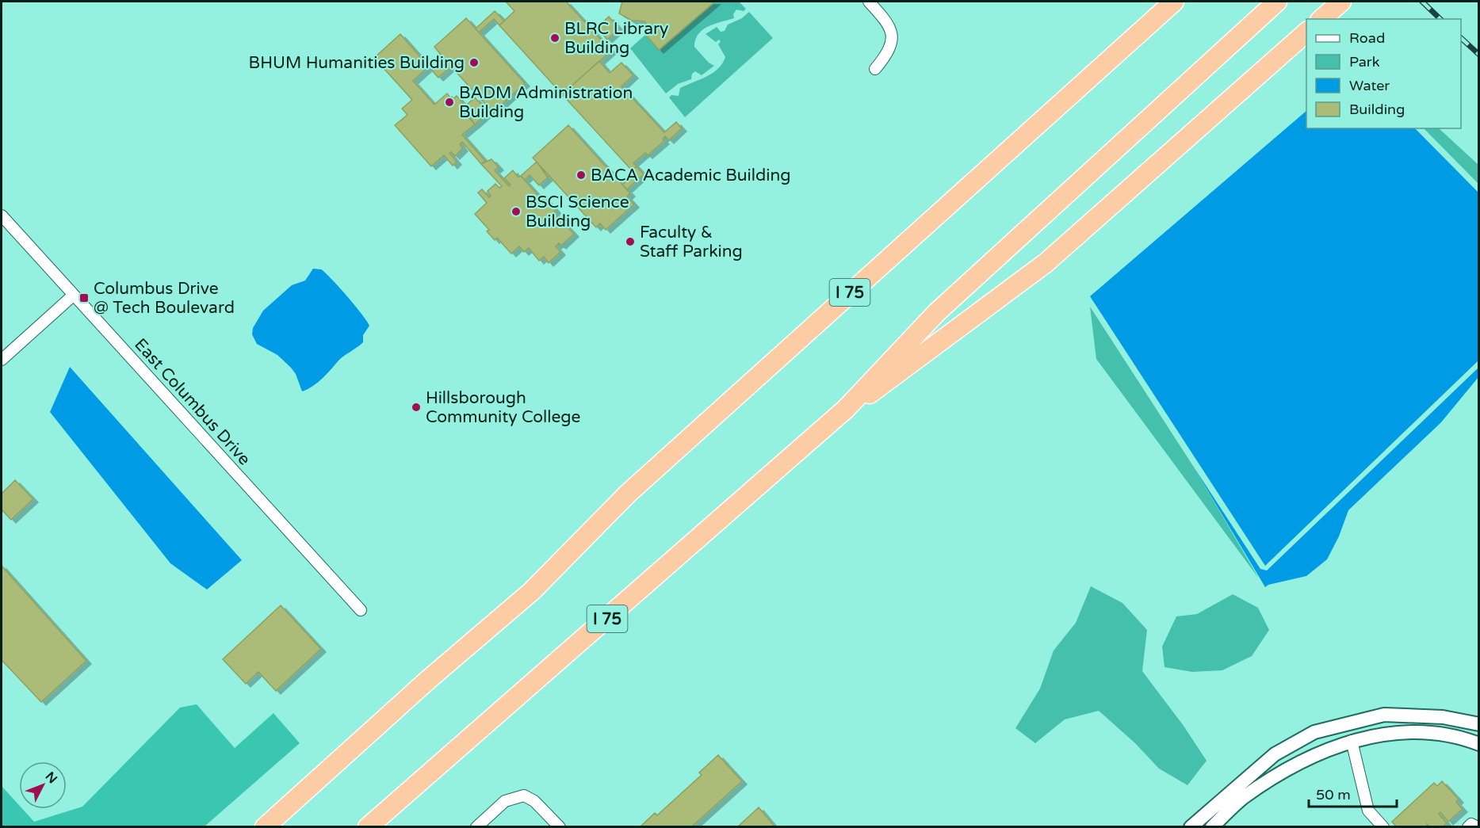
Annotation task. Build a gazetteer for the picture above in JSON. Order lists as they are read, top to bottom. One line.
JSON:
{"streets":{"highway":["I 75"],"street":["East Columbus Drive"]},"places":{"other":["BLRC Library Building","BHUM Humanities Building","BADM Administration Building","BACA Academic Building","BSCI Science Building","Faculty & Staff Parking","Hillsborough Community College"],"transit":["Columbus Drive @ Tech Boulevard"]},"legend":["Road","Park","Water","Building"],"scale_bar":"50 m","north":"top right"}
